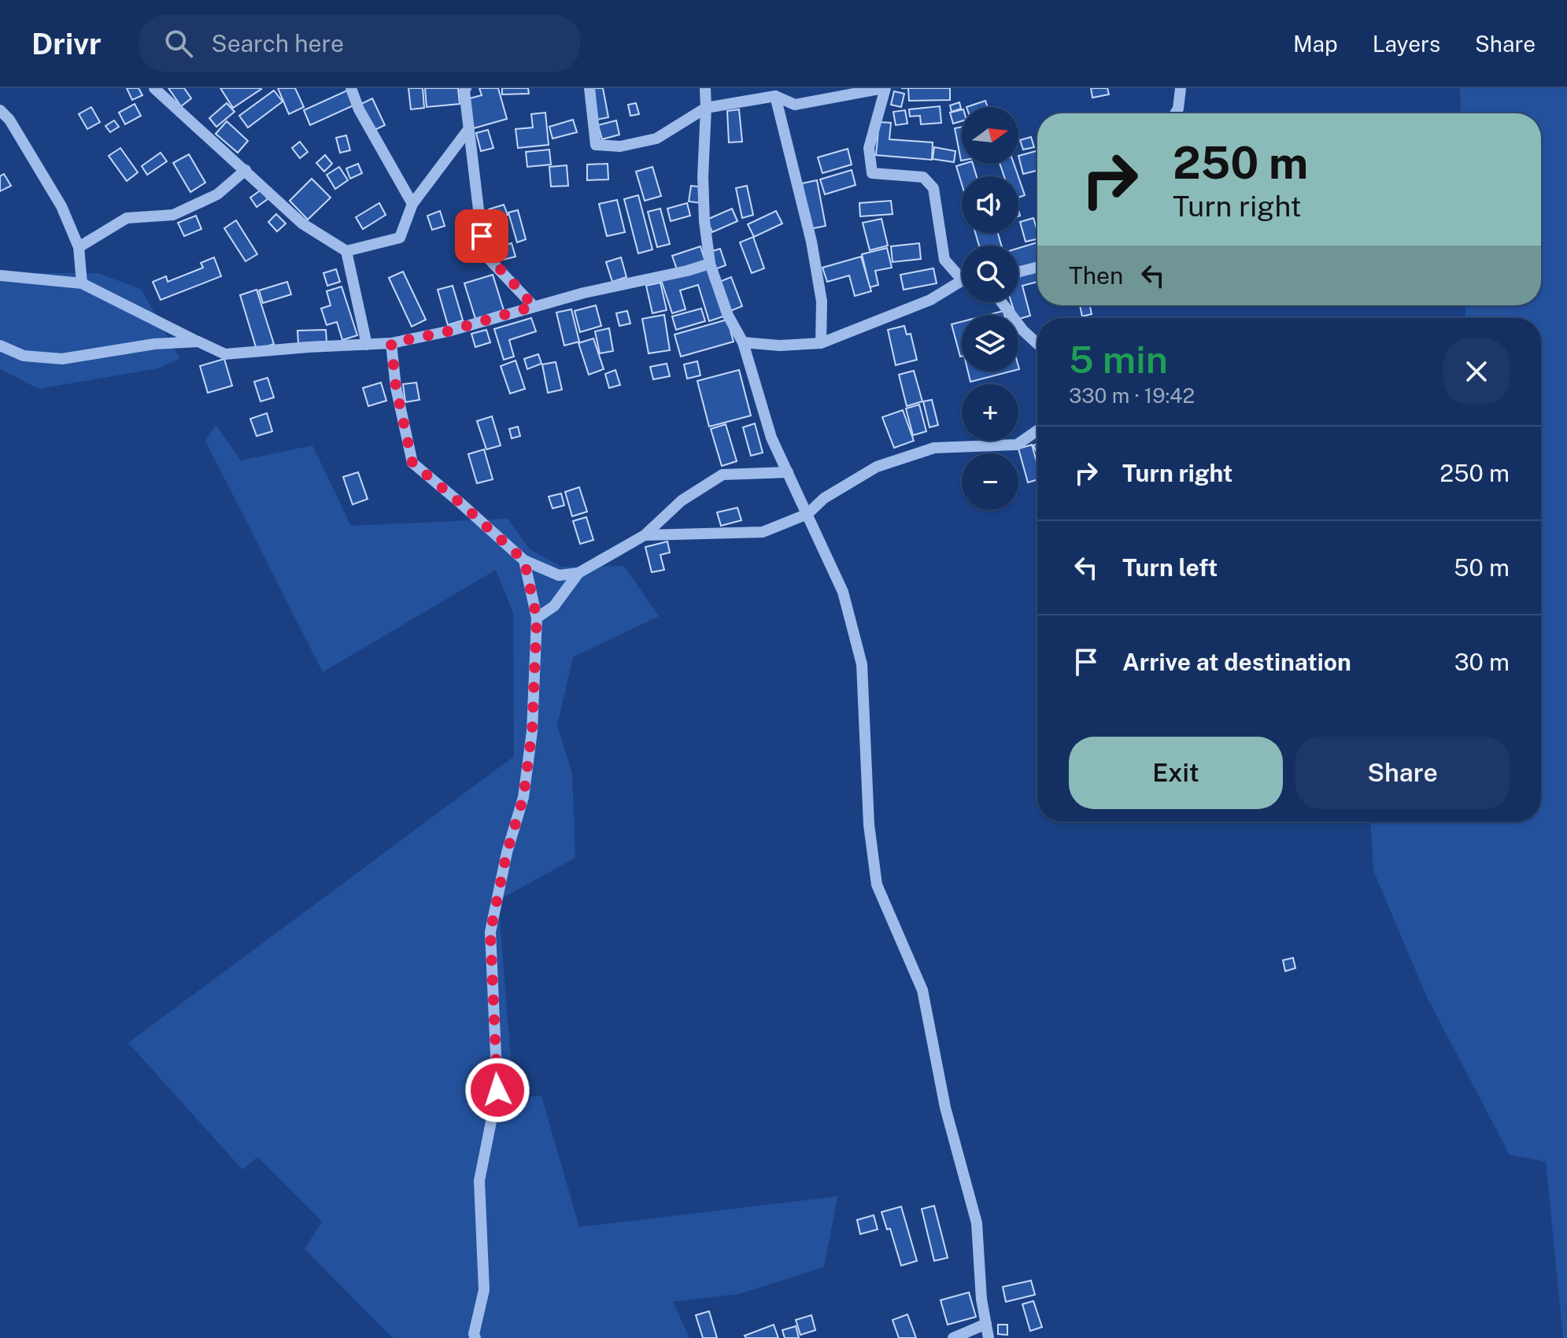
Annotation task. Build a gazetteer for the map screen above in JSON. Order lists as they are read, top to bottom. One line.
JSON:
{"north":"right","page":{"header":"Drivr","search":"Search here","nav":["Map","Layers","Share"],"map_buttons":["+","−"],"turn":["250 m","Turn right"],"then":"Then","heading":["5 min","330 m · 19:42"],"list":[{"name":"Turn right","value":"250 m"},{"name":"Turn left","value":"50 m"},{"name":"Arrive at destination","value":"30 m"}],"buttons":["Exit","Share"]}}
